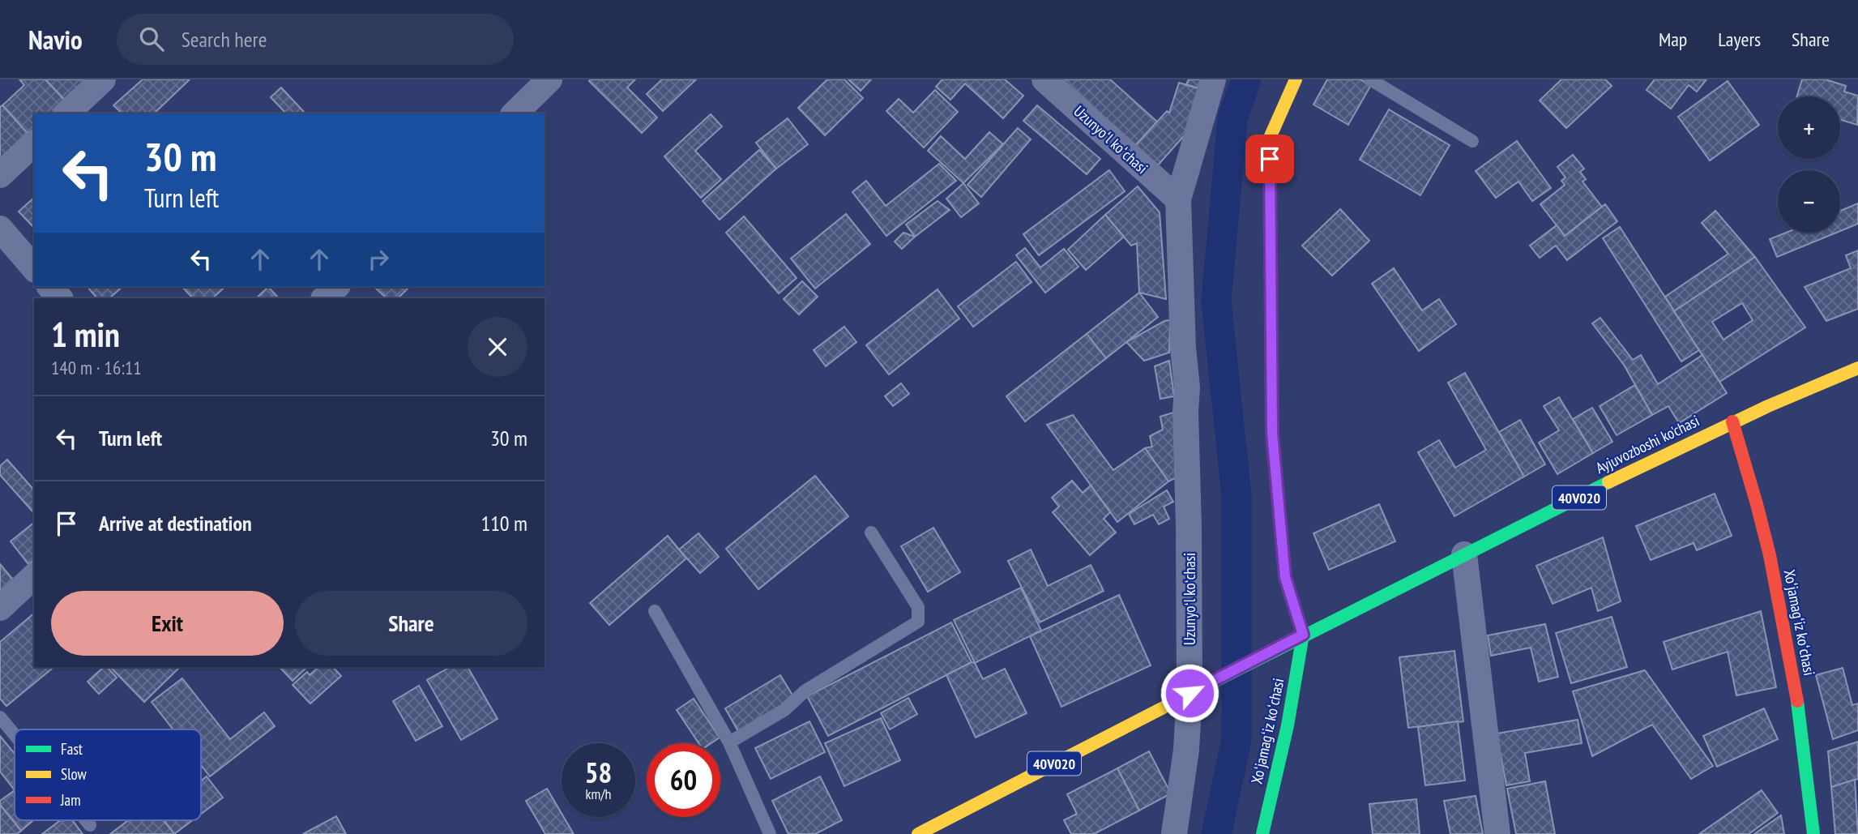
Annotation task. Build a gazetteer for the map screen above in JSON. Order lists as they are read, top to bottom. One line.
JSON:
{"streets":{"street":["Uzunyoʻl koʻchasi","Ayjuvozboshi ko'chasi","40V020","Xoʻjamagʻiz koʻchasi"]},"crossings":[["Uzunyoʻl koʻchasi","40V020"],["Ayjuvozboshi ko'chasi","40V020"],["Ayjuvozboshi ko'chasi","Xoʻjamagʻiz koʻchasi"],["40V020","Xoʻjamagʻiz koʻchasi"]],"legend":["Fast","Slow","Jam"],"page":{"header":"Navio","search":"Search here","nav":["Map","Layers","Share"],"map_buttons":["+","−"],"turn":["30 m","Turn left"],"heading":["1 min","140 m · 16:11"],"list":[{"name":"Turn left","value":"30 m"},{"name":"Arrive at destination","value":"110 m"}],"buttons":["Exit","Share"],"speed":"58 km/h","limit":"60"}}
